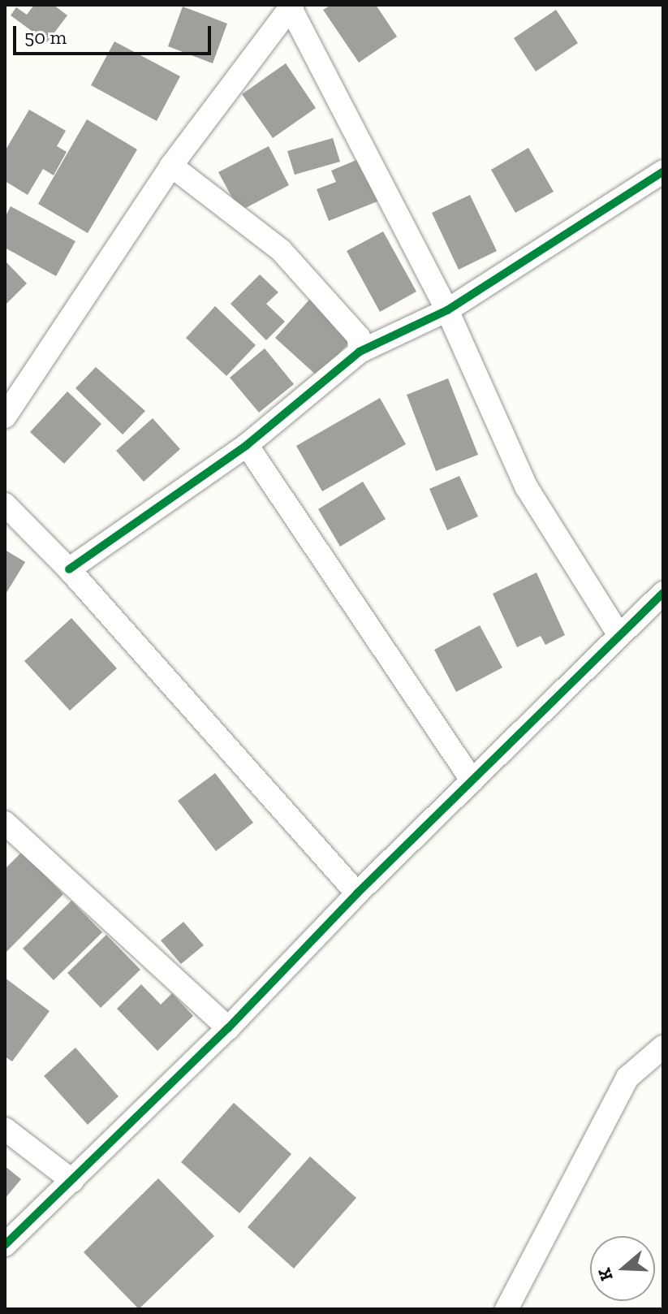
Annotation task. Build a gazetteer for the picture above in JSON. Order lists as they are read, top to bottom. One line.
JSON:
{"scale_bar":"50 m","north":"left"}
